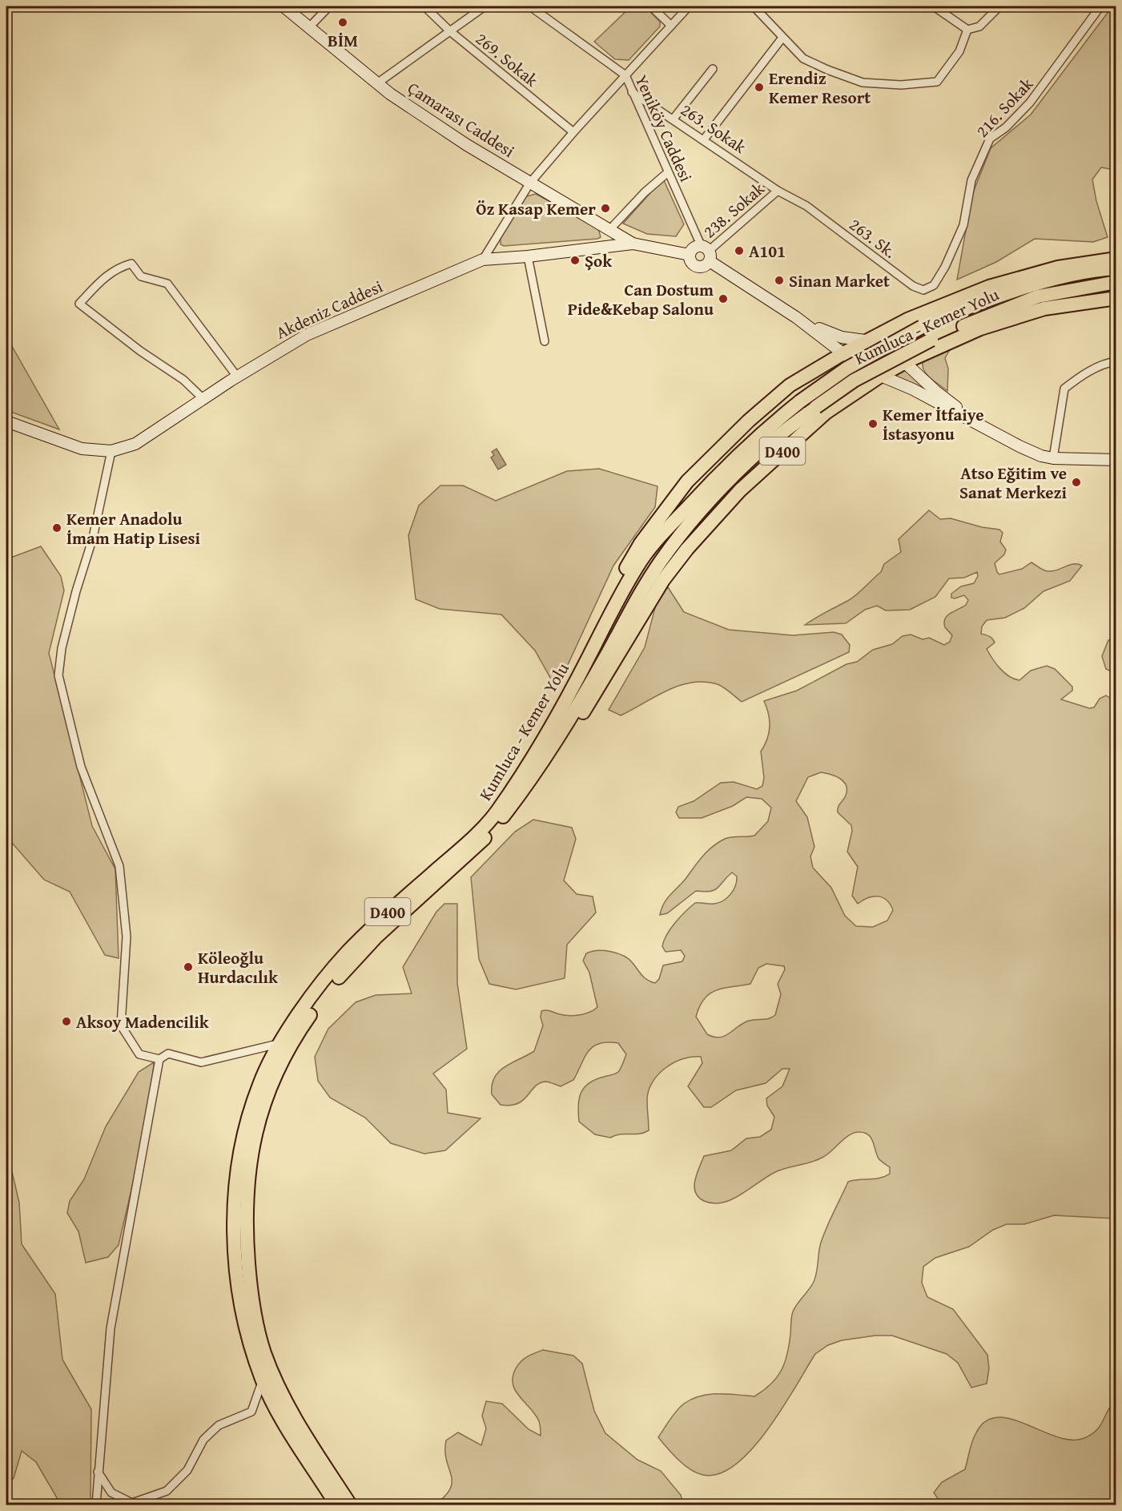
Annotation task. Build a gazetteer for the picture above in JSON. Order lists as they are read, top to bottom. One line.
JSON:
{"streets":{"highway":["Kumluca - Kemer Yolu","D400"],"street":["269. Sokak","216. Sokak","Çamarası Caddesi","Yeniköy Caddesi","263. Sokak","238. Sokak","263. Sk.","Akdeniz Caddesi"]},"crossings":[["216. Sokak","263. Sk."],["Çamarası Caddesi","Akdeniz Caddesi"],["Yeniköy Caddesi","263. Sokak"],["Yeniköy Caddesi","238. Sokak"],["Yeniköy Caddesi","Akdeniz Caddesi"],["263. Sokak","238. Sokak"],["263. Sokak","263. Sk."],["238. Sokak","263. Sk."],["238. Sokak","Akdeniz Caddesi"]],"places":["BİM","Erendiz Kemer Resort","Öz Kasap Kemer","A101","Şok","Sinan Market","Can Dostum Pide&Kebap Salonu","Kemer İtfaiye İstasyonu","Atso Eğitim ve Sanat Merkezi","Kemer Anadolu İmam Hatip Lisesi","Köleoğlu Hurdacılık","Aksoy Madencilik"]}
